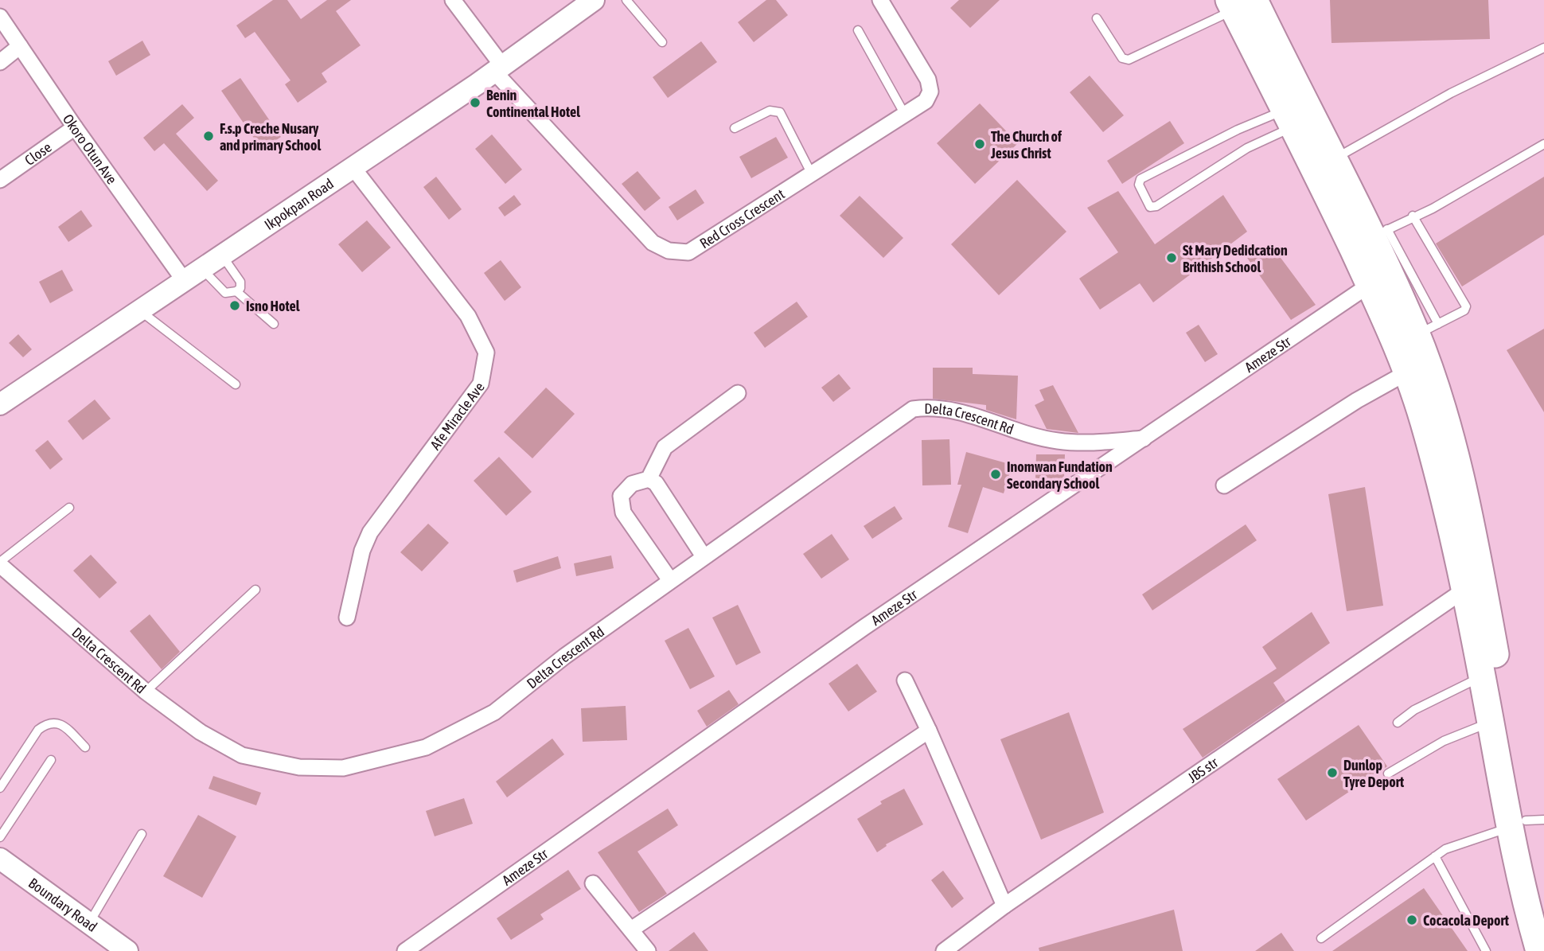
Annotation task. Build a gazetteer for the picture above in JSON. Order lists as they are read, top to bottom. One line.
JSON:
{"streets":{"street":["Okoro Otun Ave","Close","Ikpokpan Road","Red Cross Crescent","Ameze Str","Afe Miracle Ave","Delta Crescent Rd","JBS str","Boundary Road"]},"crossings":[["Okoro Otun Ave","Close"],["Okoro Otun Ave","Ikpokpan Road"],["Ikpokpan Road","Red Cross Crescent"],["Ikpokpan Road","Afe Miracle Ave"],["Ameze Str","Delta Crescent Rd"]],"places":["Benin Continental Hotel","F.s.p Creche Nusary and primary School","The Church of Jesus Christ","St Mary Dedidcation Brithish School","Isno Hotel","Inomwan Fundation Secondary School","Dunlop Tyre Deport","Cocacola Deport"]}
